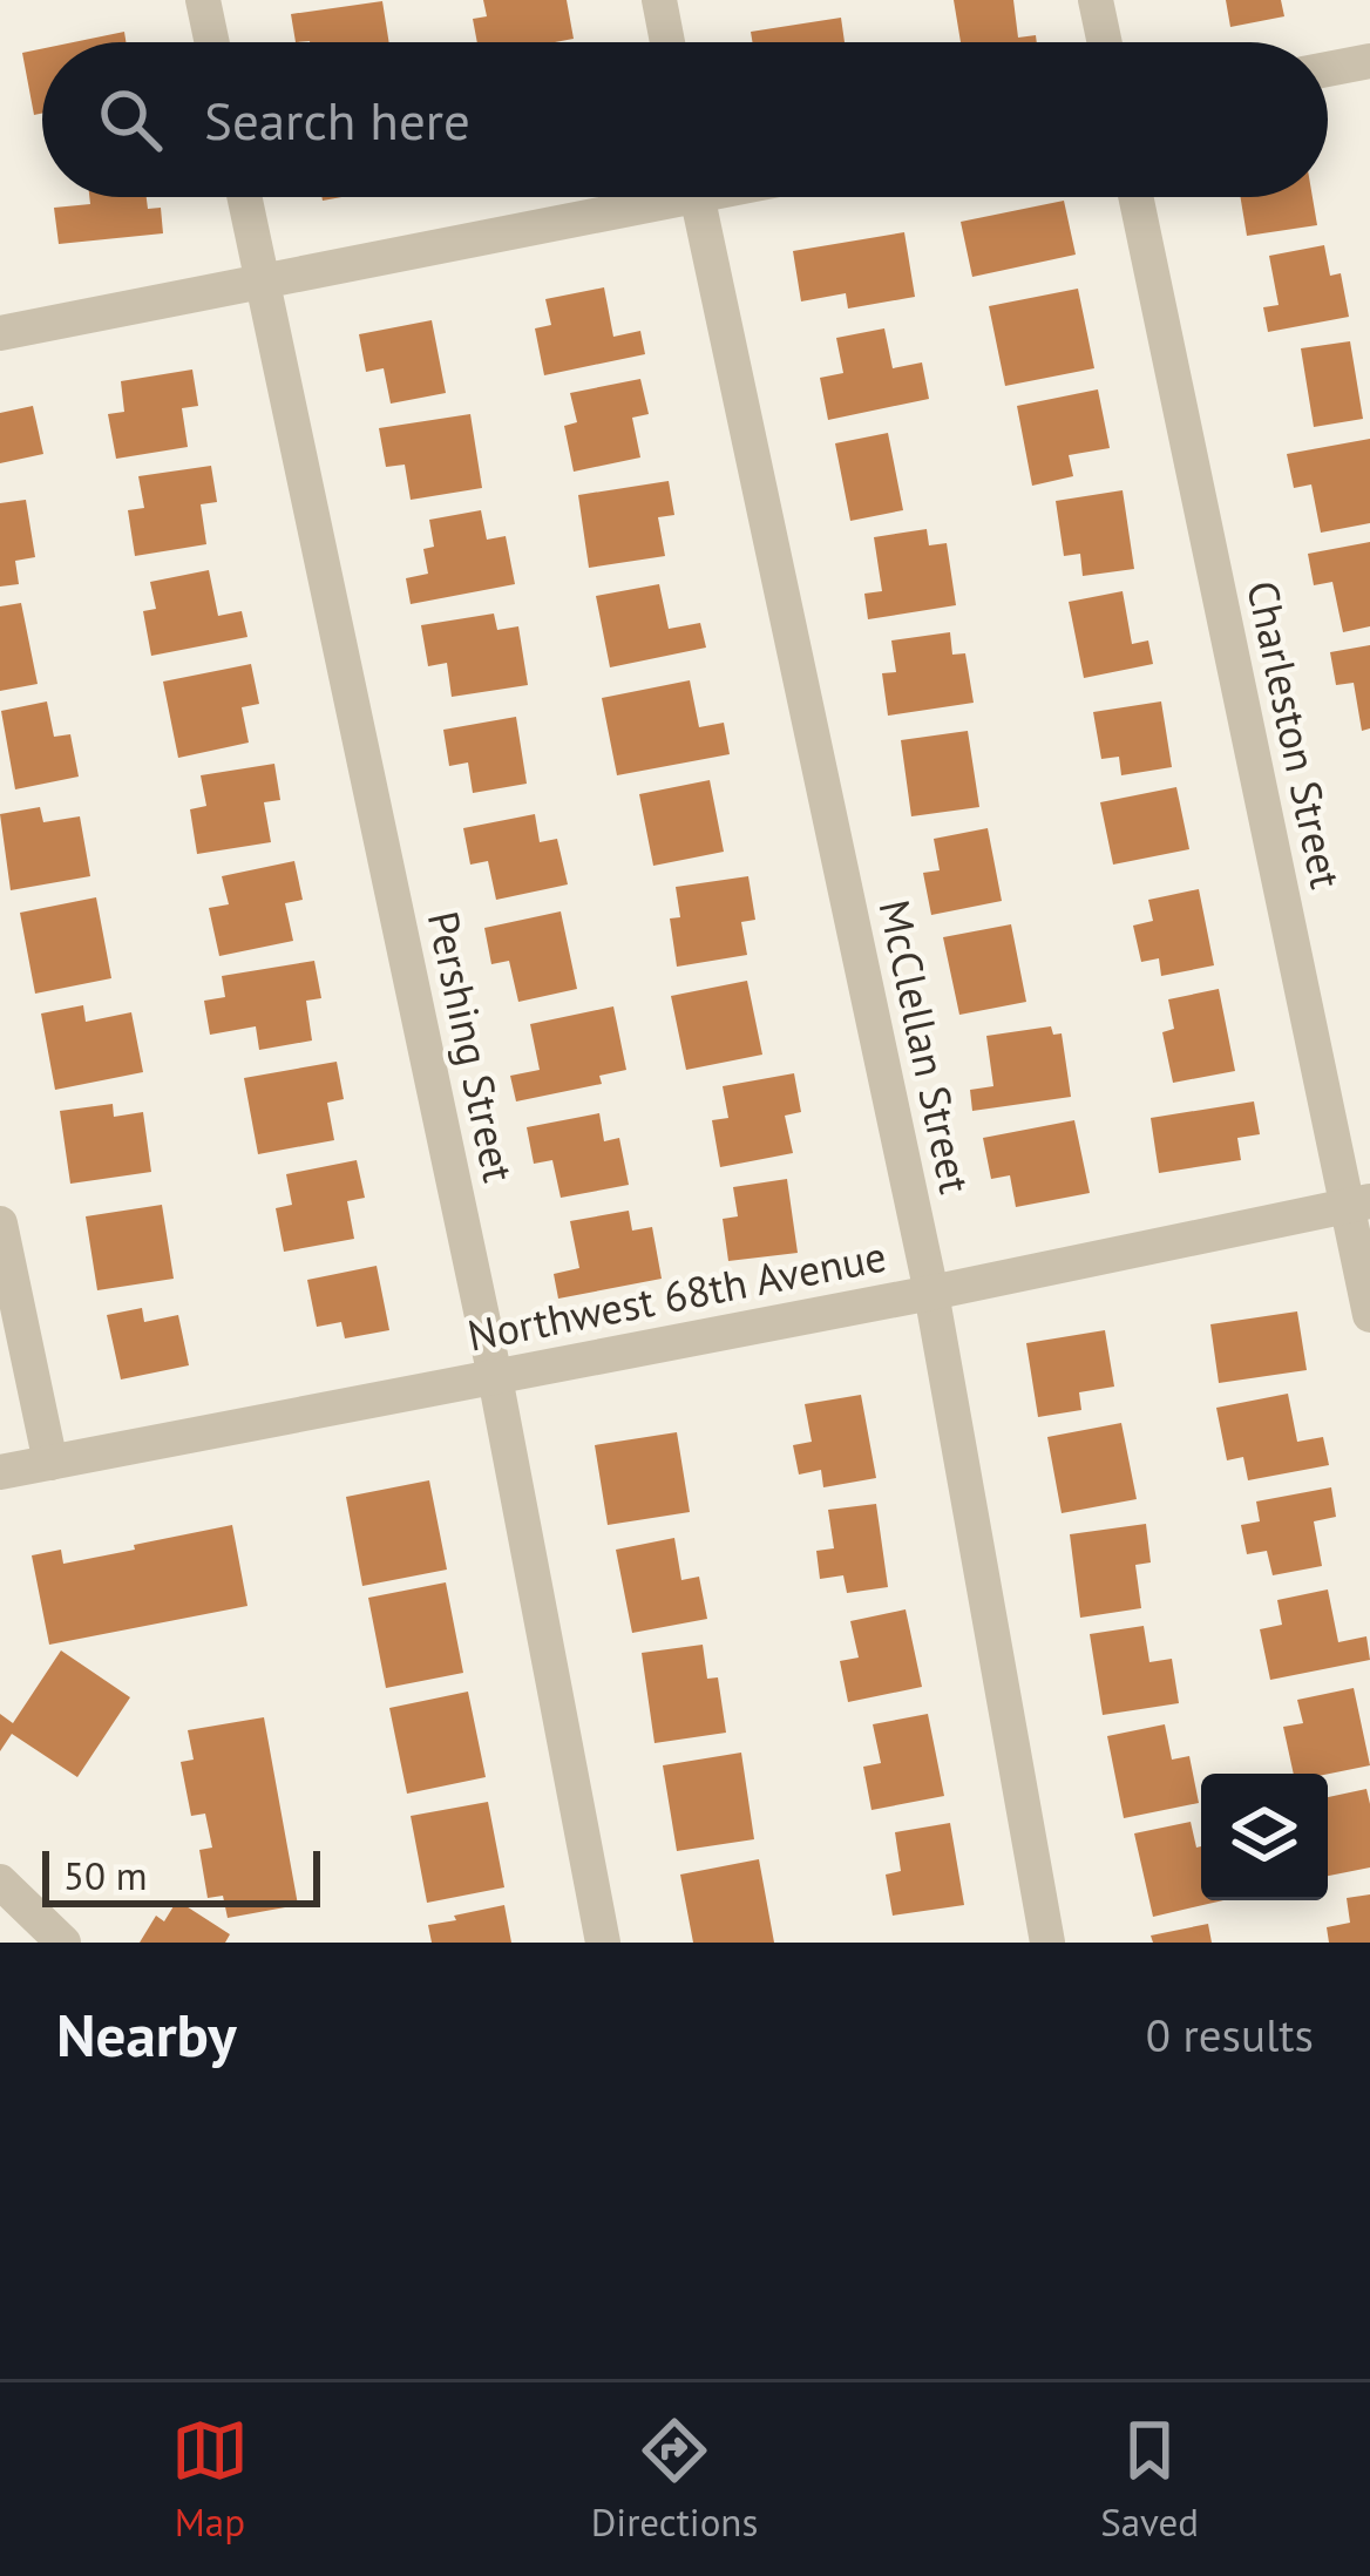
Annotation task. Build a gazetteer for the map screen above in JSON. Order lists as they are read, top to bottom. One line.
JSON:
{"streets":{"street":["Charleston Street","Pershing Street","McClellan Street","Northwest 68th Avenue"]},"crossings":[["Charleston Street","Northwest 68th Avenue"],["Pershing Street","Northwest 68th Avenue"],["McClellan Street","Northwest 68th Avenue"]],"scale_bar":"50 m","page":{"search":"Search here","scale":"50 m","heading":["Nearby","0 results"],"nav":["Map","Directions","Saved"]}}
